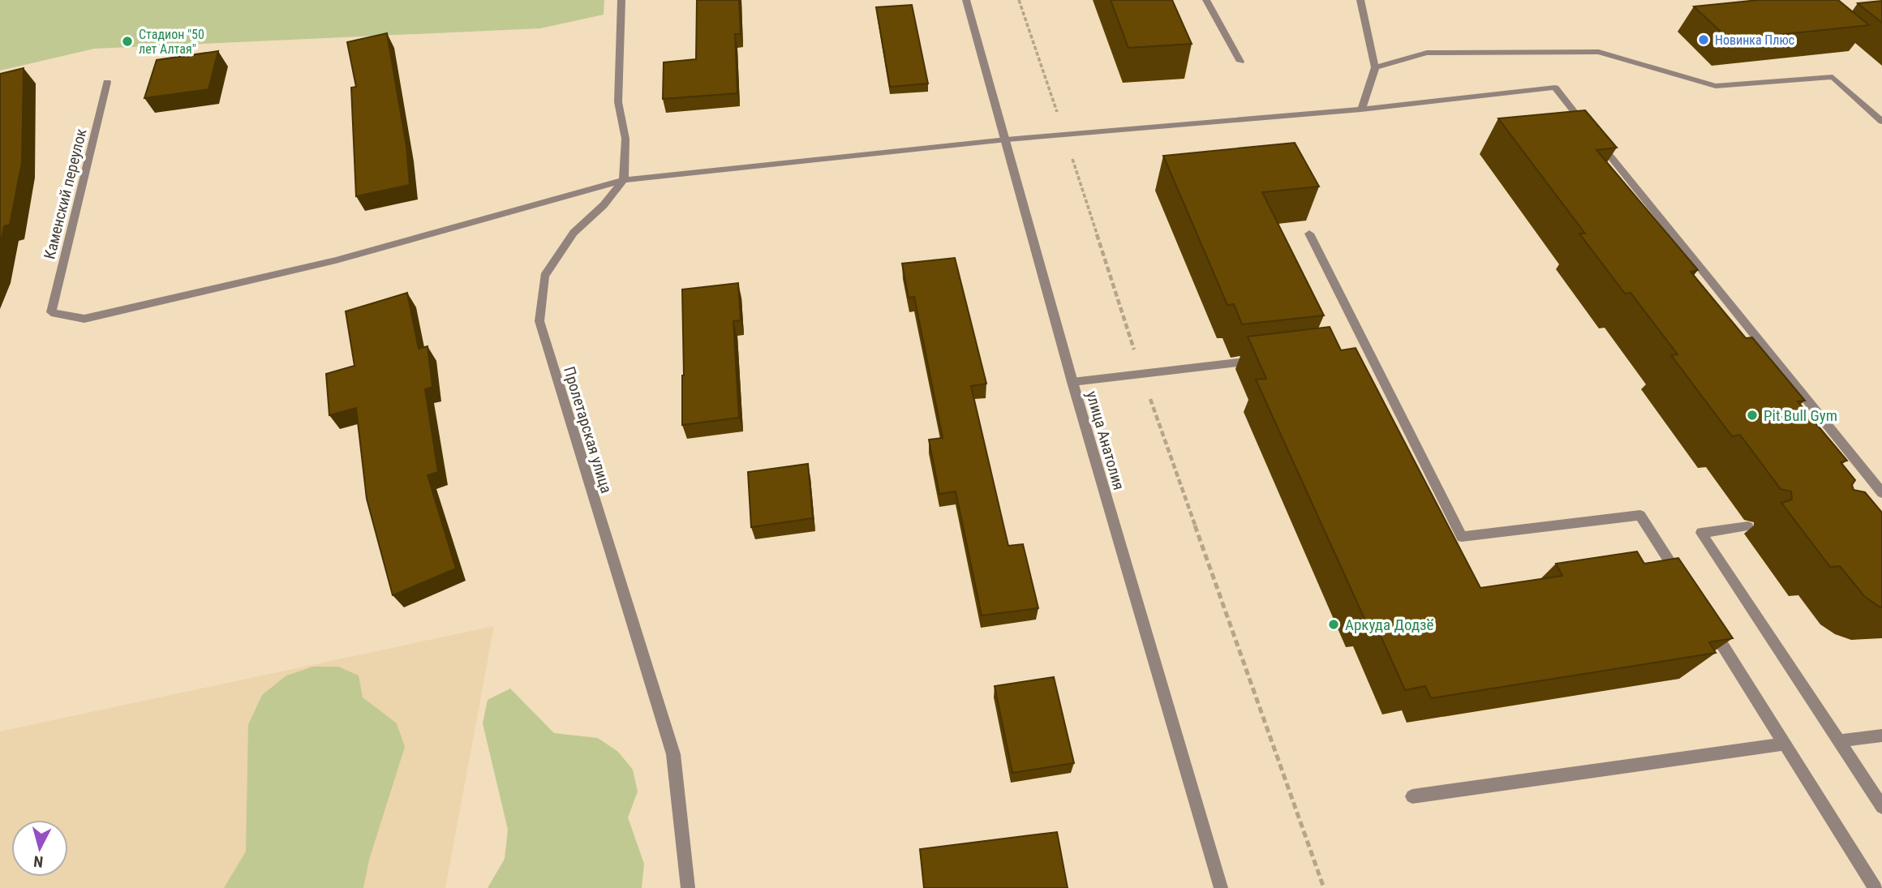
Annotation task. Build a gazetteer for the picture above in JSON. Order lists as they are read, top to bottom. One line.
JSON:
{"streets":{"street":["Каменский переулок","Пролетарская улица","улица Анатолия"]},"crossings":[["Каменский переулок","Пролетарская улица"]],"places":["Новинка Плюс","Стадион \"50 лет Алтая\"","Pit Bull Gym","Аркуда Додзё"],"north":"bottom"}
